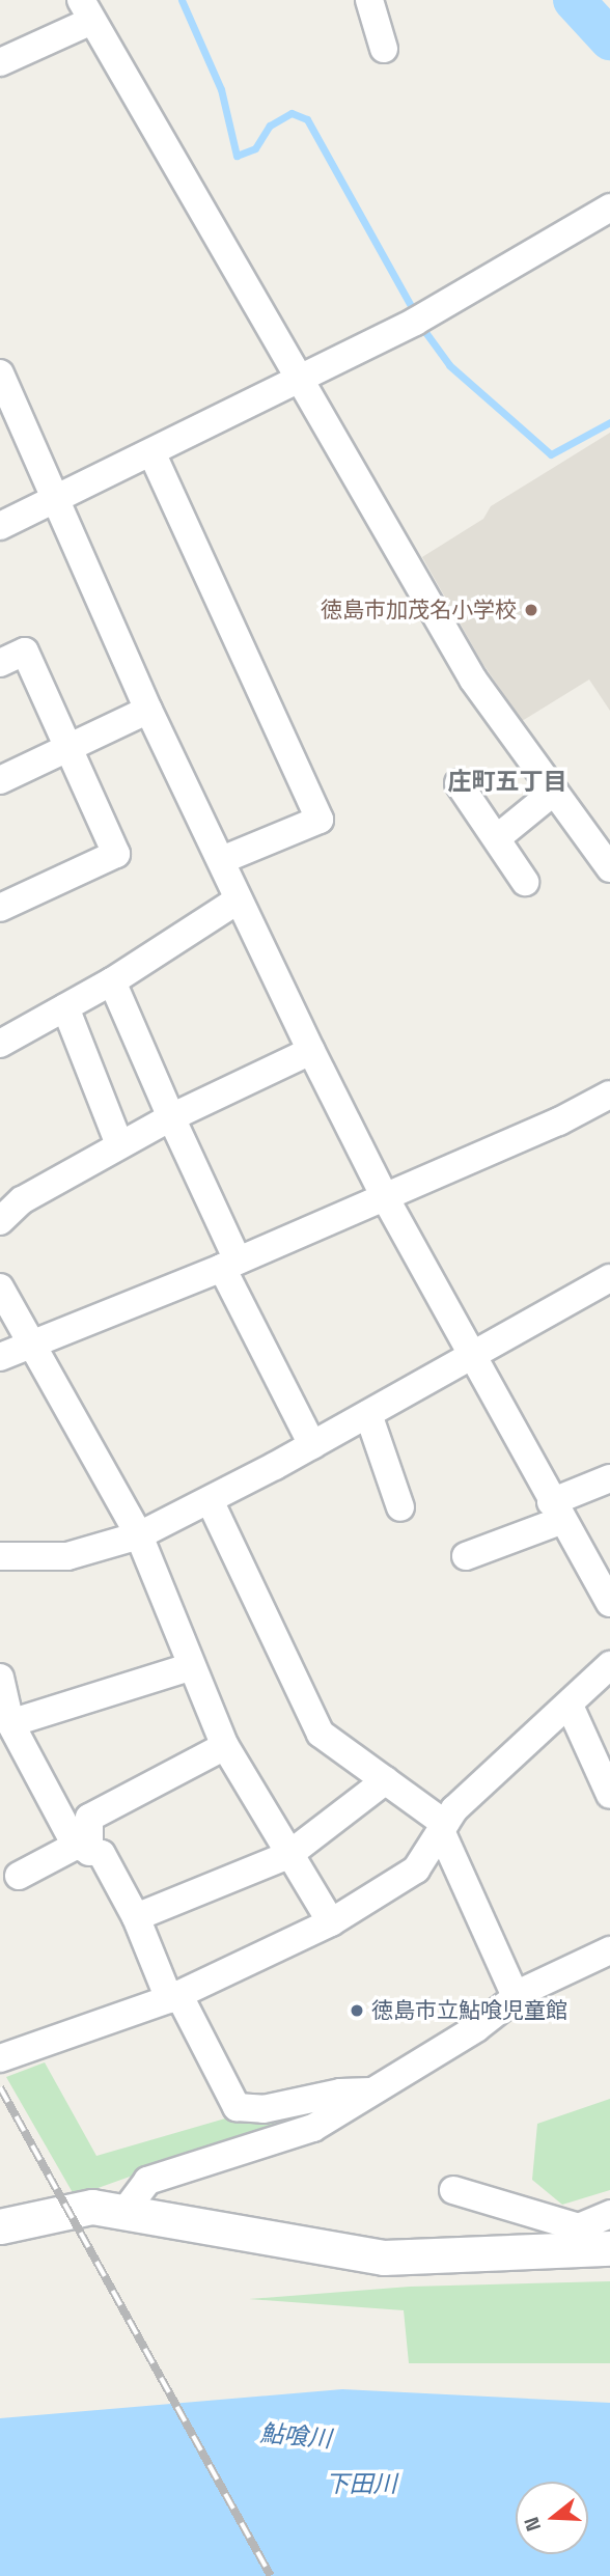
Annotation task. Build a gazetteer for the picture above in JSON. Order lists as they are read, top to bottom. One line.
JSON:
{"districts":["庄町五丁目"],"water":["鮎喰川","下田川"],"places":["徳島市加茂名小学校","徳島市立鮎喰児童館"],"north":"left"}
